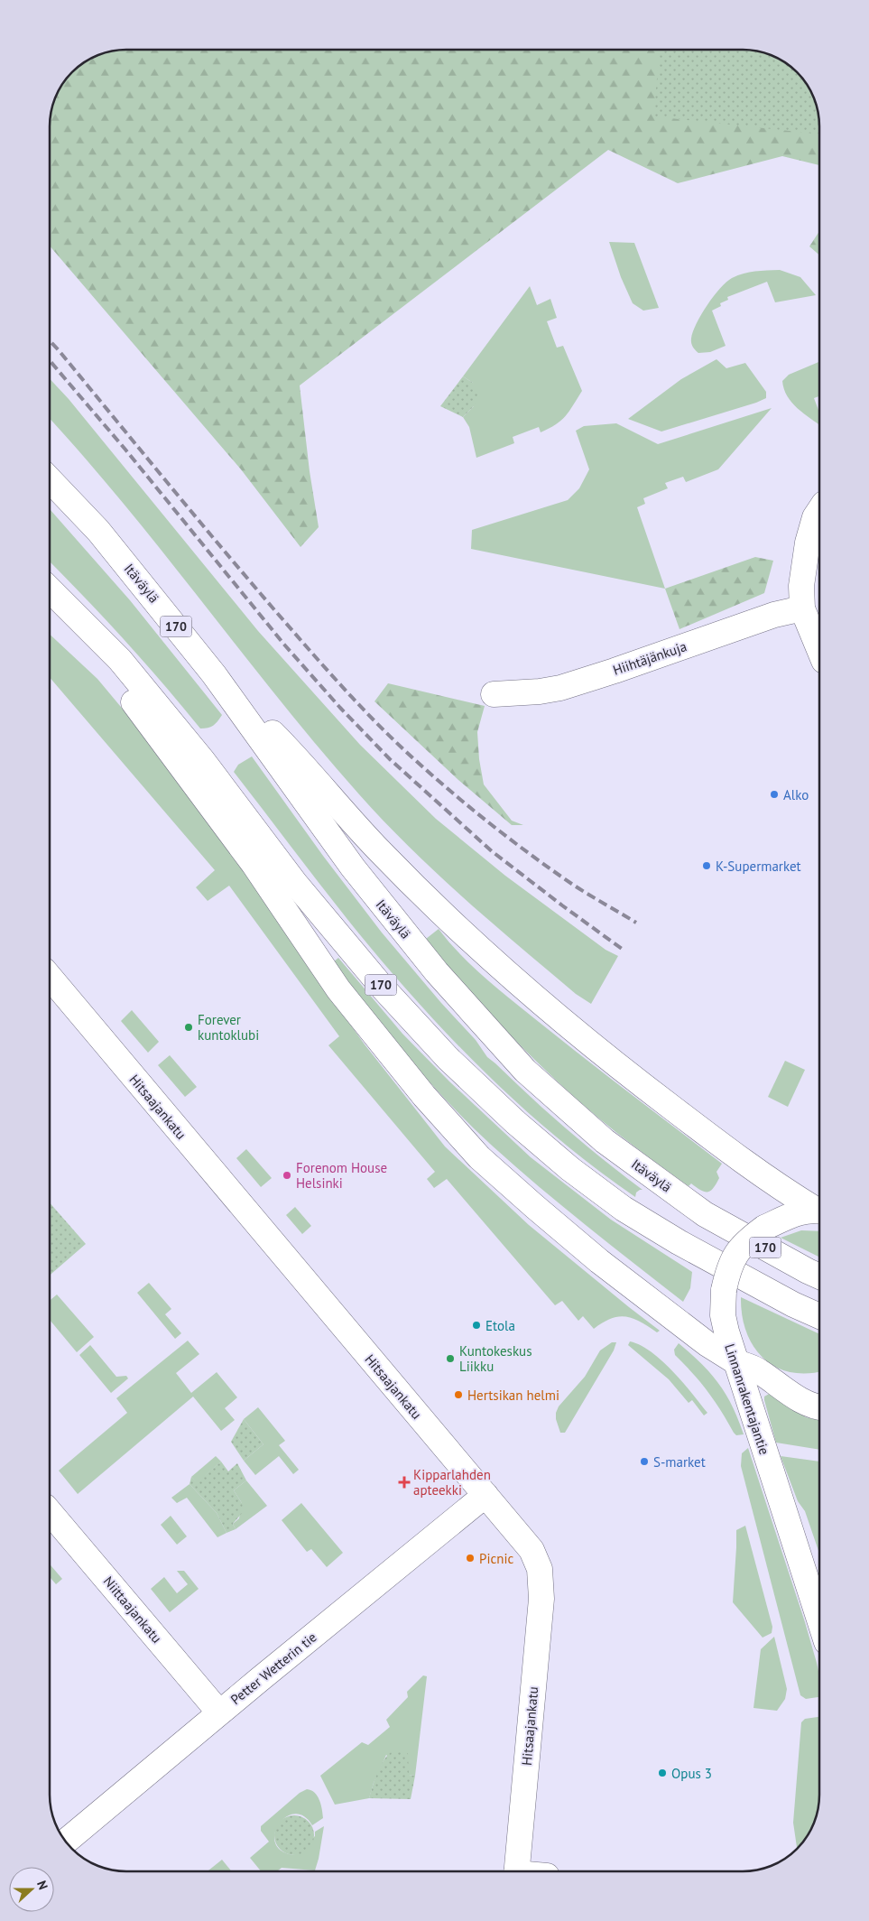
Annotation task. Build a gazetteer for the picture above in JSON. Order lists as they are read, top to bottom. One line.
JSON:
{"streets":{"main road":["Itäväylä","170","Hiihtäjänkuja","Hitsaajankatu","Linnanrakentajantie","Niittaajankatu","Petter Wetterin tie"]},"crossings":[["Hitsaajankatu","Petter Wetterin tie"],["Niittaajankatu","Petter Wetterin tie"]],"places":{"other":["Alko","K-Supermarket","Forever kuntoklubi","Forenom House Helsinki","Etola","Kuntokeskus Liikku","Hertsikan helmi","S-market","Picnic","Opus 3"],"health":["Kipparlahden apteekki"]},"north":"right"}
